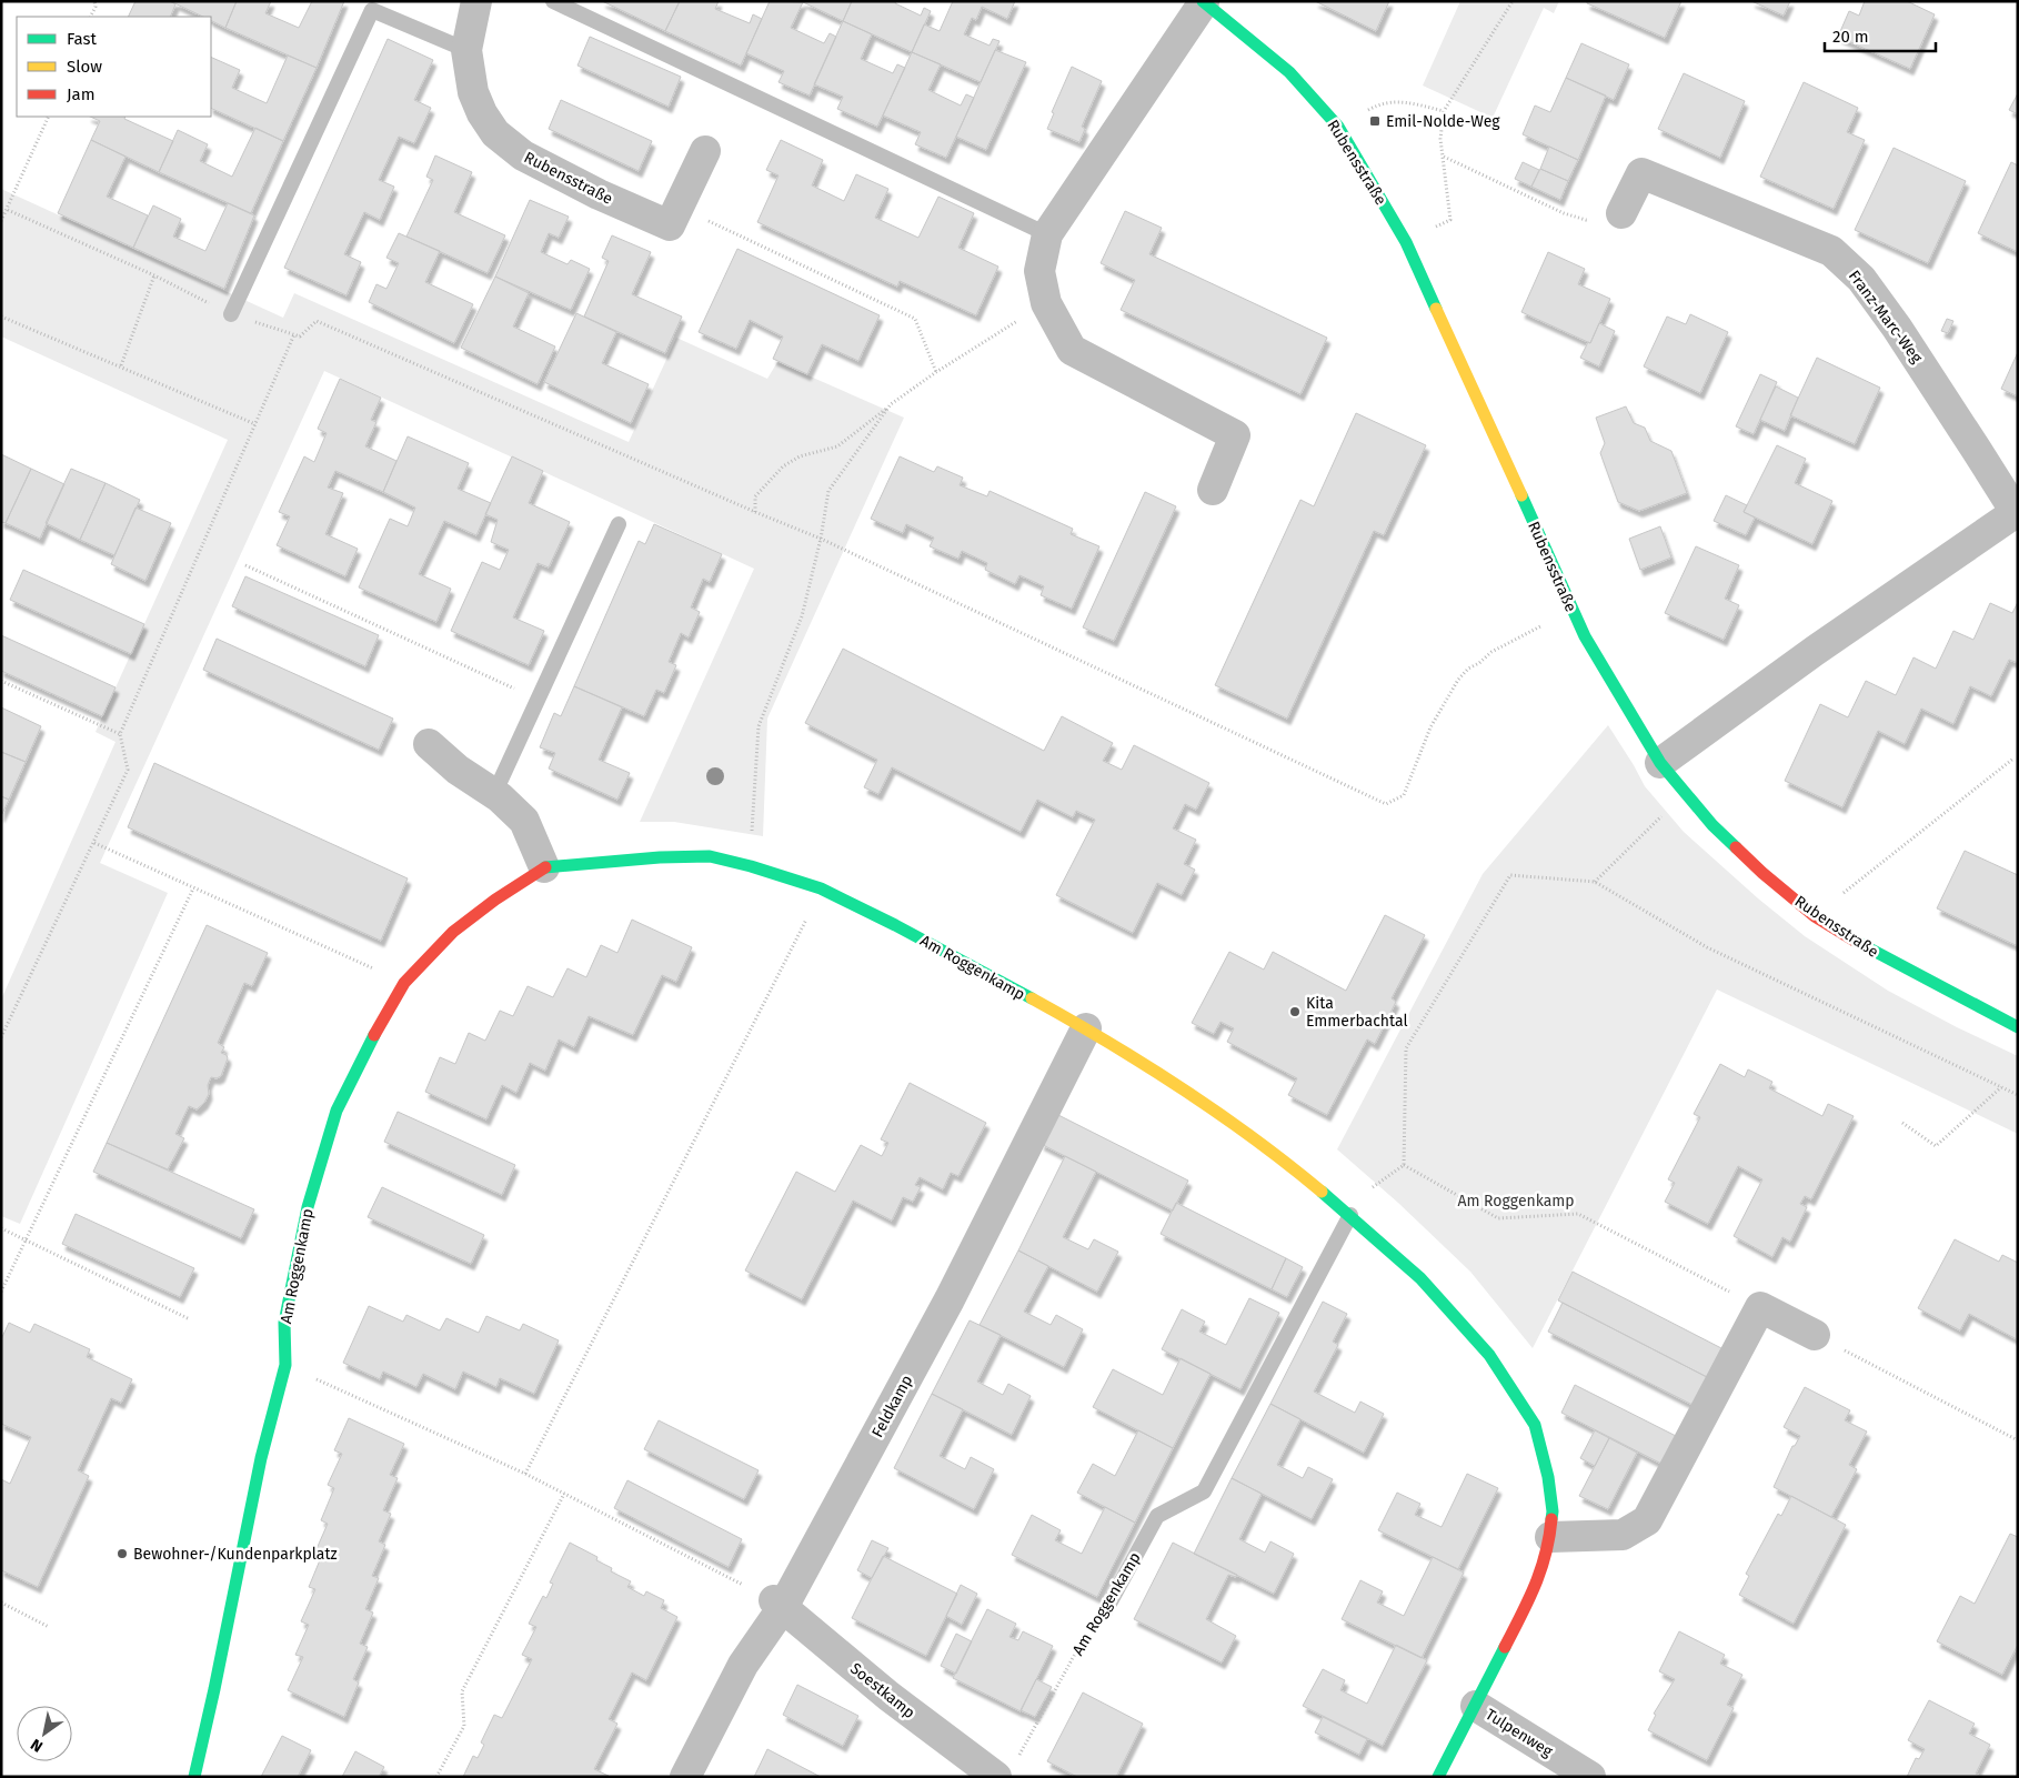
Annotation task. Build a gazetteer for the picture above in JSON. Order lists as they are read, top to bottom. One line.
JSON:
{"streets":{"street":["Rubensstraße","Franz-Marc-Weg","Am Roggenkamp","Feldkamp","Soestkamp","Tulpenweg"]},"crossings":[["Rubensstraße","Franz-Marc-Weg"],["Am Roggenkamp","Feldkamp"],["Am Roggenkamp","Soestkamp"],["Am Roggenkamp","Tulpenweg"],["Feldkamp","Soestkamp"]],"parks":["Am Roggenkamp"],"places":{"transit":["Emil-Nolde-Weg"],"other":["Kita Emmerbachtal","Bewohner-/Kundenparkplatz"]},"legend":["Fast","Slow","Jam"],"scale_bar":"20 m","north":"bottom left"}
